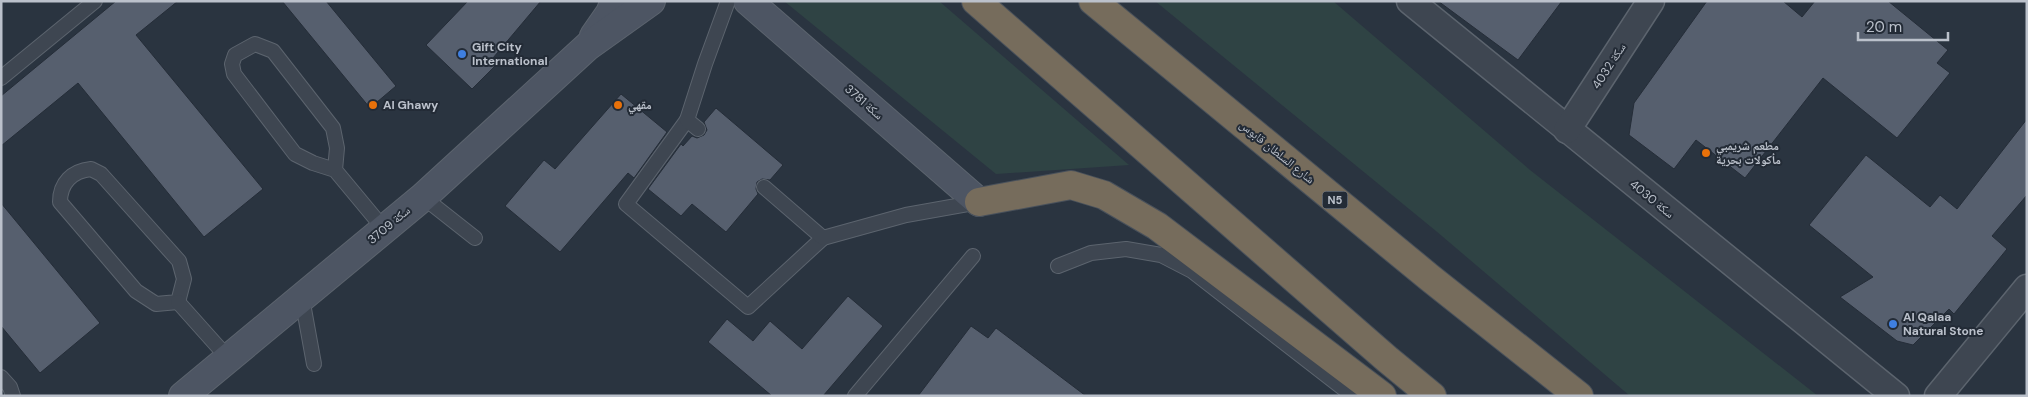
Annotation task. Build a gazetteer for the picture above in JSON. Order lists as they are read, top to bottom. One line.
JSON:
{"streets":{"highway":["شارع السلطان قابوس","N5"],"street":["سكة 4032","سكة 3781","سكة 4030","سكة 3709"]},"crossings":[["سكة 4032","سكة 4030"]],"places":["Gift City International","Al Ghawy","مقهي","مطعم شريمبي مأكولات بحرية","Al Qalaa Natural Stone"],"scale_bar":"20 m"}
